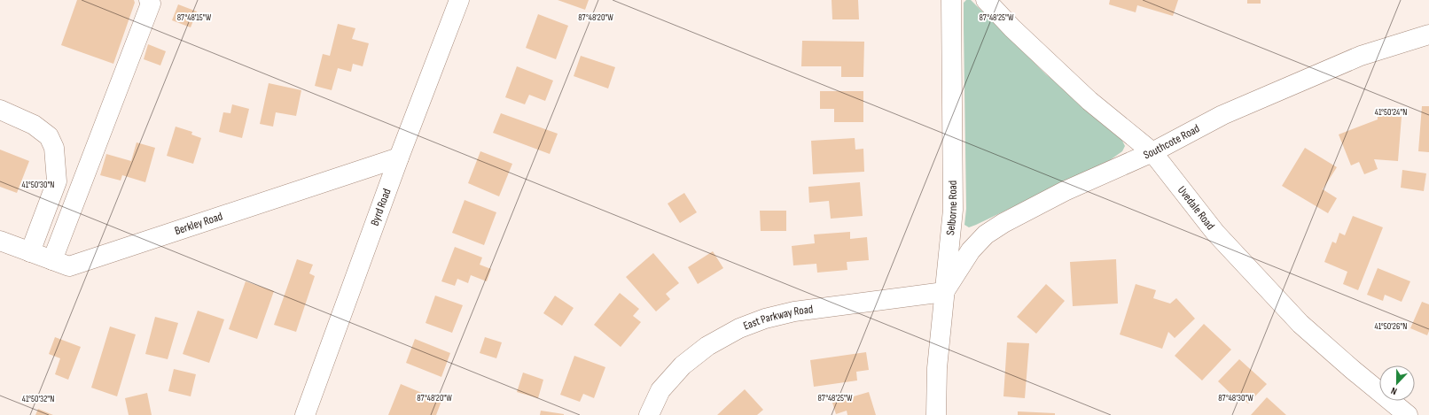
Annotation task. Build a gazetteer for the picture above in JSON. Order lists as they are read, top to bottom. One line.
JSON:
{"streets":{"street":["Southcote Road","Byrd Road","Selborne Road","Uvedale Road","Berkley Road","East Parkway Road"]},"crossings":[["Southcote Road","Selborne Road"],["Southcote Road","Uvedale Road"],["Southcote Road","East Parkway Road"],["Byrd Road","Berkley Road"],["Selborne Road","East Parkway Road"]],"north":"bottom","coordinates":["87°48'15\"W","87°48'20\"W","87°48'25\"W","41°50'24\"N","41°50'30\"N","41°50'26\"N","87°48'30\"W","41°50'32\"N"]}
